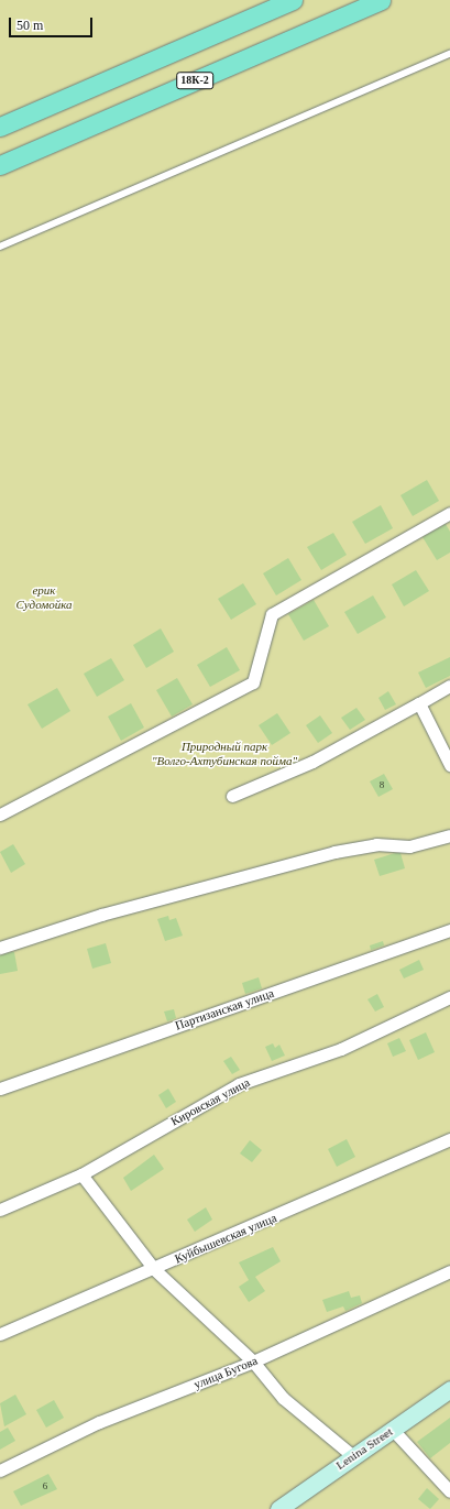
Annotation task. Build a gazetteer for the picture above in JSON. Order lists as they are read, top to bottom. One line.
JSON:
{"streets":{"main road":["18К-2"],"street":["Партизанская улица","Кировская улица","Куйбышевская улица","улица Бугова","Lenina Street"]},"parks":["ерик Судомойка","Природный парк \"Волго-Ахтубинская пойма\""],"house_numbers":["8","6"],"scale_bar":"50 m"}
